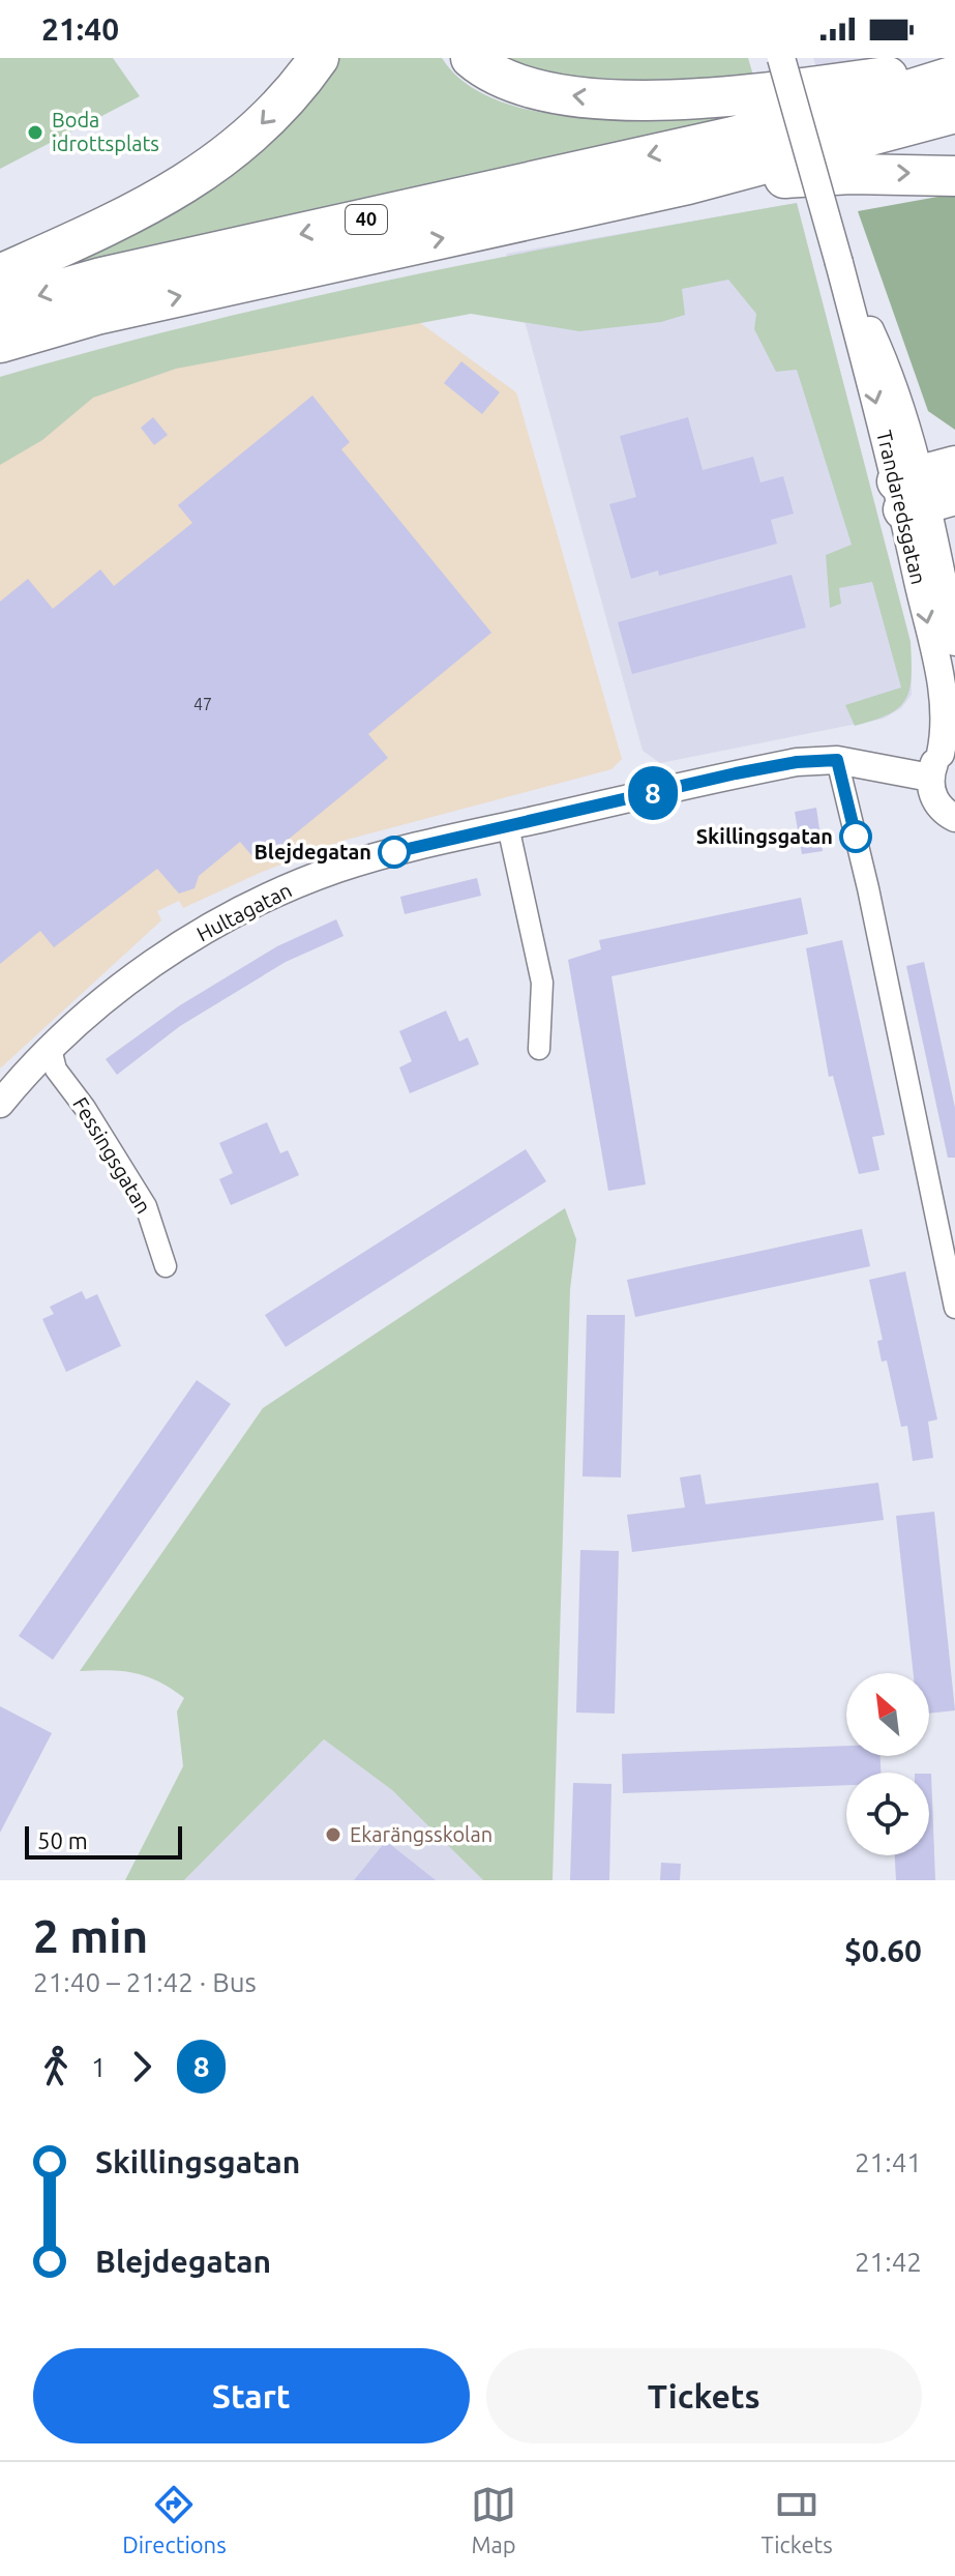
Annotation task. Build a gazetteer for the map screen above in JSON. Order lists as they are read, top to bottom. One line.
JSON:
{"streets":{"highway":["40"],"street":["Trandaredsgatan","Hultagatan","Fessingsgatan"]},"crossings":[["Trandaredsgatan","Hultagatan"],["Hultagatan","Fessingsgatan"]],"places":["Boda idrottsplats","Skillingsgatan","Blejdegatan","Ekarängsskolan"],"lines":["bus line 8"],"house_numbers":["47"],"scale_bar":"50 m","north":"top left","page":{"status":"21:40","on_map":"8","scale":"50 m","heading":["2 min","21:40 – 21:42 · Bus","$0.60"],"legs":["1","8"],"list":[{"name":"Skillingsgatan","value":"21:41"},{"name":"Blejdegatan","value":"21:42"}],"buttons":["Start","Tickets"],"tabs":["Directions","Map","Tickets"]}}
